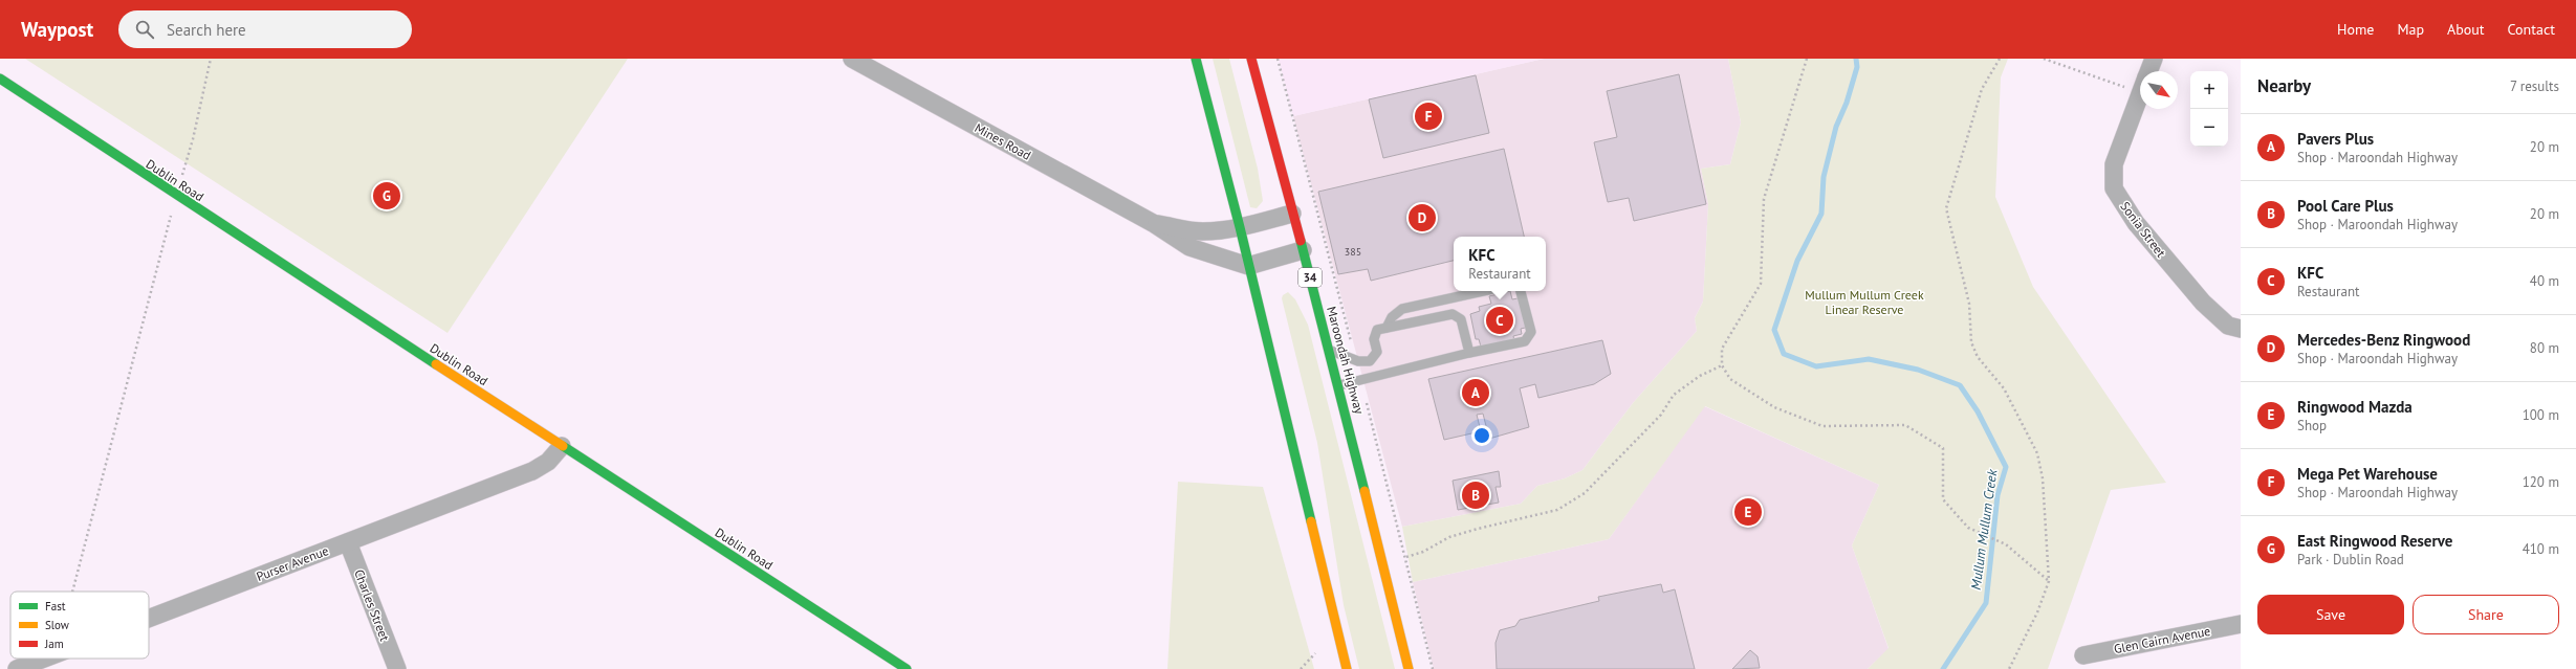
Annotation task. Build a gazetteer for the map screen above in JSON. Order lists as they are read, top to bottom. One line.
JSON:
{"streets":{"main road":["Dublin Road","34","Maroondah Highway"],"street":["Mines Road","Sonia Street","Purser Avenue","Charles Street","Glen Cairn Avenue"]},"crossings":[["Mines Road","Maroondah Highway"],["Dublin Road","Purser Avenue"],["Purser Avenue","Charles Street"]],"water":["Mullum Mullum Creek"],"parks":["Mullum Mullum Creek Linear Reserve"],"house_numbers":["385"],"legend":["Fast","Slow","Jam"],"north":"bottom right","page":{"header":"Waypost","search":"Search here","nav":["Home","Map","About","Contact"],"heading":["Nearby","7 results"],"map_buttons":["+","−"],"pins":["F","G","D","C","A","B","E"],"list":[{"mark":"A","name":"Pavers Plus","note":"Shop · Maroondah Highway","value":"20 m"},{"mark":"B","name":"Pool Care Plus","note":"Shop · Maroondah Highway","value":"20 m"},{"mark":"C","name":"KFC","note":"Restaurant","value":"40 m"},{"mark":"D","name":"Mercedes-Benz Ringwood","note":"Shop · Maroondah Highway","value":"80 m"},{"mark":"E","name":"Ringwood Mazda","note":"Shop","value":"100 m"},{"mark":"F","name":"Mega Pet Warehouse","note":"Shop · Maroondah Highway","value":"120 m"},{"mark":"G","name":"East Ringwood Reserve","note":"Park · Dublin Road","value":"410 m"}],"popup":["KFC","Restaurant"],"buttons":["Save","Share"]}}
